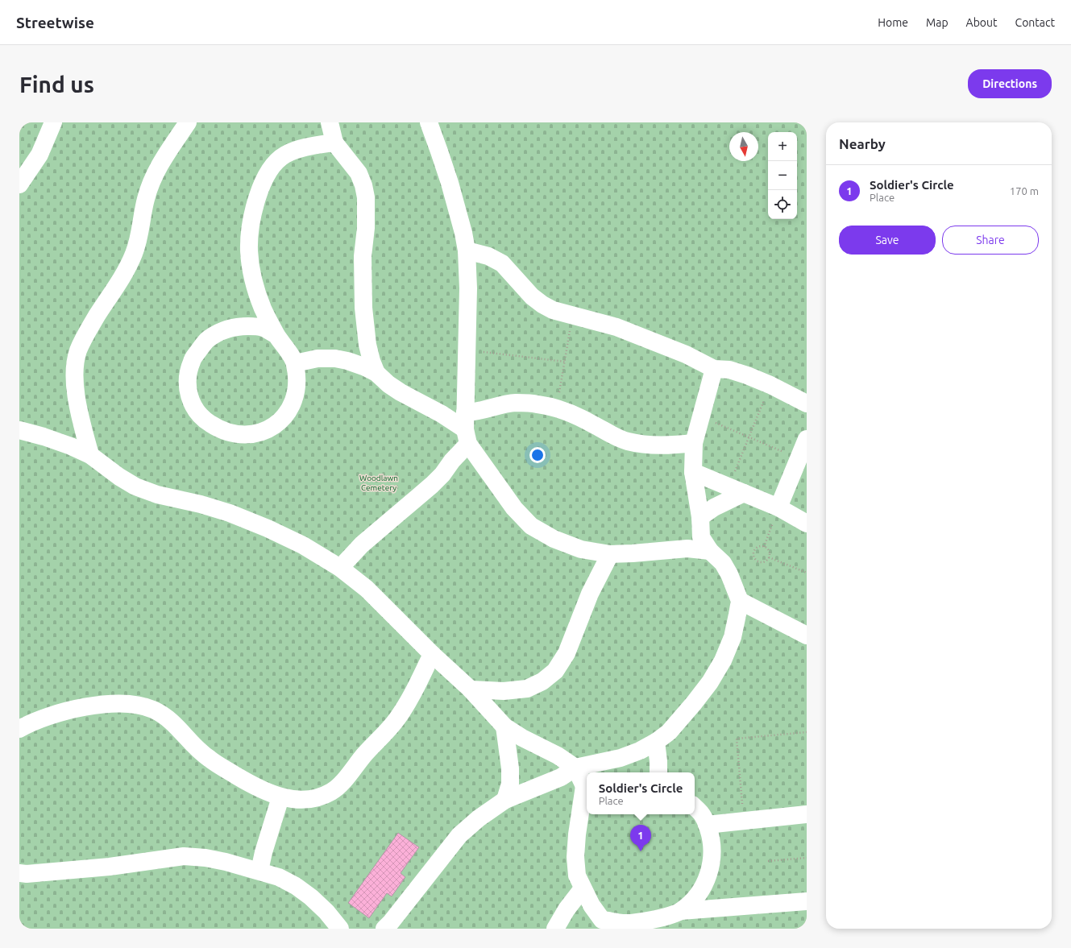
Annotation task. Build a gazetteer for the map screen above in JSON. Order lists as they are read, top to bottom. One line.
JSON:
{"parks":["Woodlawn Cemetery"],"north":"bottom","page":{"header":"Streetwise","nav":["Home","Map","About","Contact"],"buttons":["Directions",["Save","Share"]],"title":"Find us","heading":"Nearby","map_buttons":["+","−"],"list":[{"mark":"1","name":"Soldier's Circle","note":"Place","value":"170 m"}],"popup":["Soldier's Circle","Place"],"pins":"1"}}
